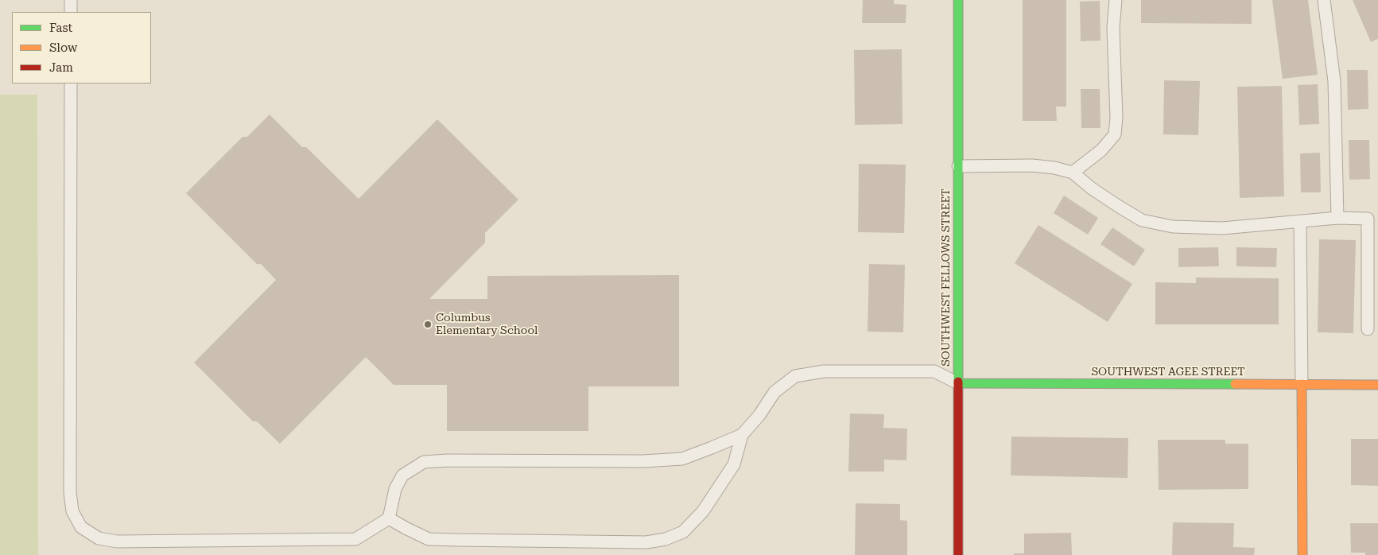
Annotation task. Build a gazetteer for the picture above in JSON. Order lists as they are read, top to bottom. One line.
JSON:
{"streets":{"street":["SOUTHWEST FELLOWS STREET","SOUTHWEST AGEE STREET"]},"crossings":[["SOUTHWEST FELLOWS STREET","SOUTHWEST AGEE STREET"]],"places":["Columbus Elementary School"],"legend":["Fast","Slow","Jam"]}
